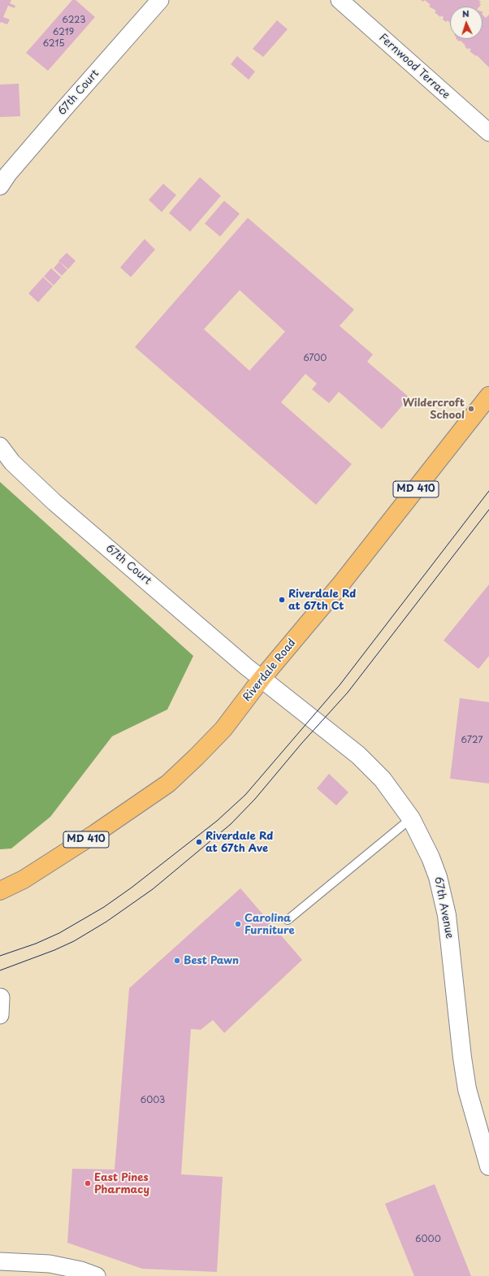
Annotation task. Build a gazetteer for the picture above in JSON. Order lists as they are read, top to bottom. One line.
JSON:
{"streets":{"main road":["MD 410","Riverdale Road"],"street":["Fernwood Terrace","67th Court","67th Avenue"]},"crossings":[["67th Court","Riverdale Road"],["67th Court","67th Avenue"],["Riverdale Road","67th Avenue"]],"places":["Wildercroft School","Riverdale Rd at 67th Ct","Riverdale Rd at 67th Ave","Carolina Furniture","Best Pawn","East Pines Pharmacy"],"house_numbers":["6223","6219","6215","6700","6727","6003","6000"],"north":"top"}
